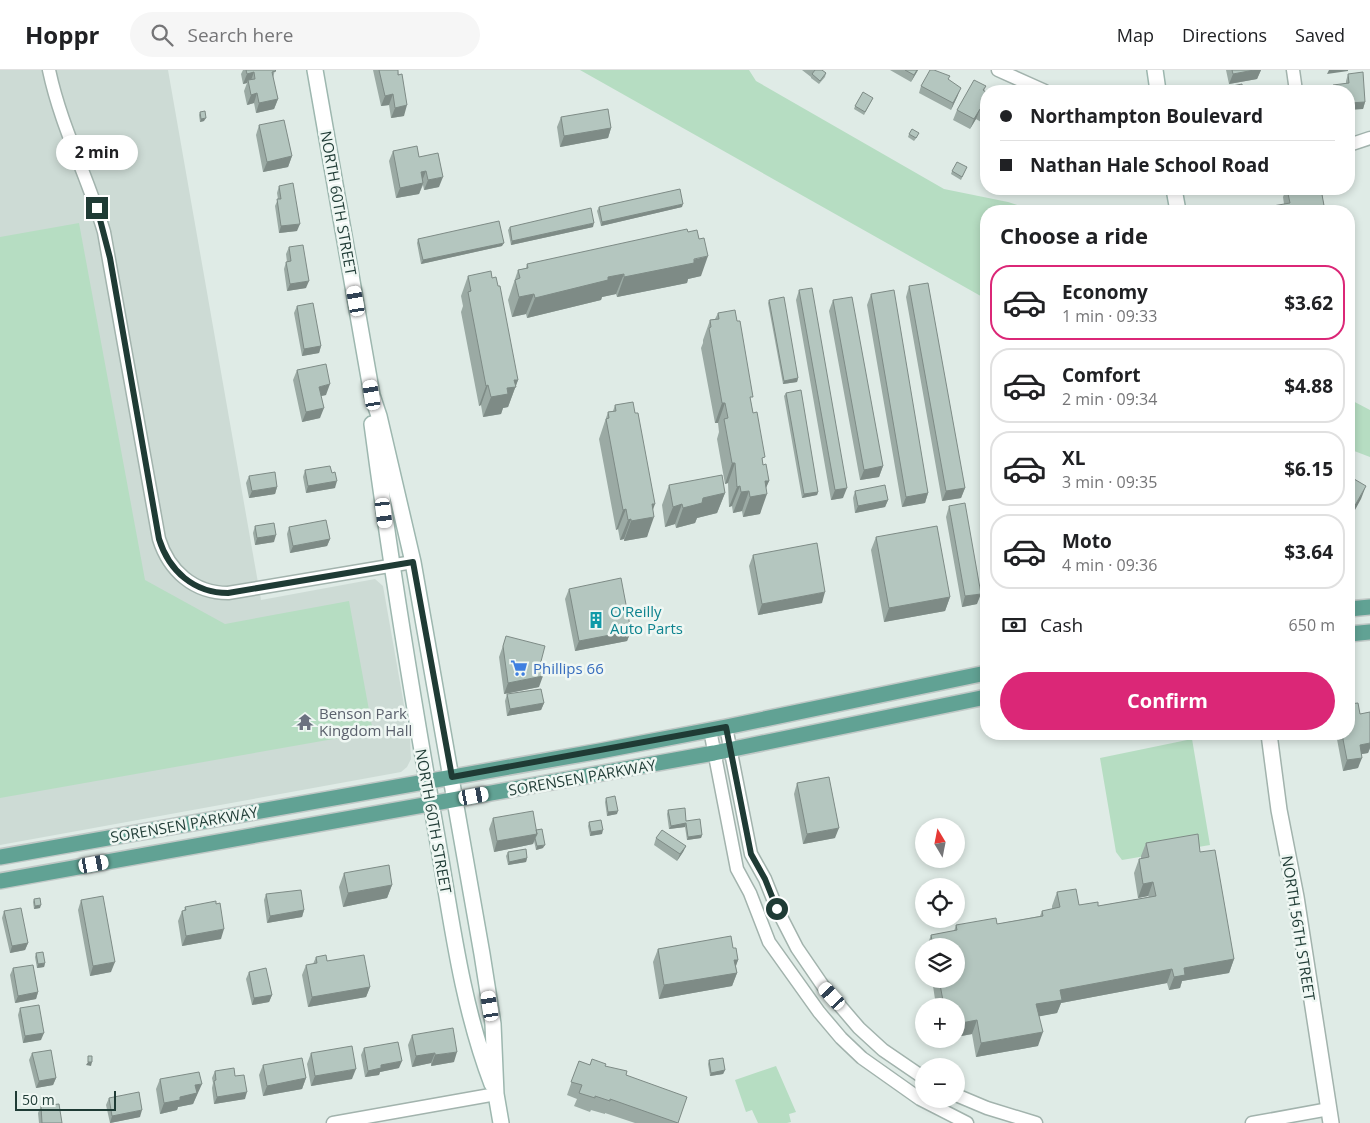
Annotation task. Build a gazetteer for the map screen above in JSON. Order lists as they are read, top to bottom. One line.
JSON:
{"streets":{"main road":["NORTH 60TH STREET","SORENSEN PARKWAY","NORTH 56TH STREET"]},"crossings":[["NORTH 60TH STREET","SORENSEN PARKWAY"]],"places":{"building":["O'Reilly Auto Parts"],"supermarket":["Phillips 66"],"temple":["Benson Park Kingdom Hall"]},"scale_bar":"50 m","north":"top","page":{"header":"Hoppr","search":"Search here","nav":["Map","Directions","Saved"],"banner":["Northampton Boulevard","Nathan Hale School Road"],"bubble":"2 min","heading":"Choose a ride","list":[{"name":"Economy","note":"1 min · 09:33","value":"$3.62"},{"name":"Comfort","note":"2 min · 09:34","value":"$4.88"},{"name":"XL","note":"3 min · 09:35","value":"$6.15"},{"name":"Moto","note":"4 min · 09:36","value":"$3.64"}],"pay":["Cash","650 m"],"buttons":"Confirm","map_buttons":["+","−"],"scale":"50 m"}}
